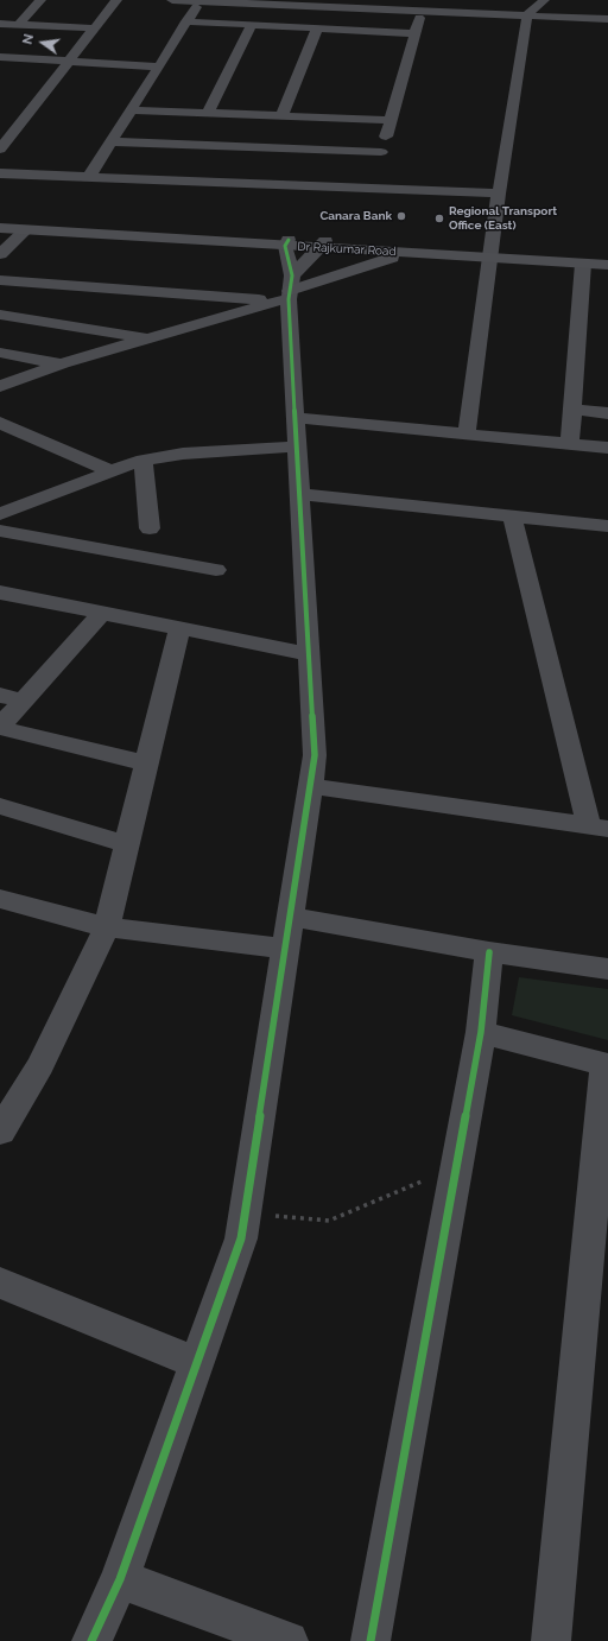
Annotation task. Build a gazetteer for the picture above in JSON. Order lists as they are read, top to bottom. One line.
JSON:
{"streets":{"main road":["Dr Rajkumar Road"]},"places":["Canara Bank","Regional Transport Office (East)"],"north":"left"}
